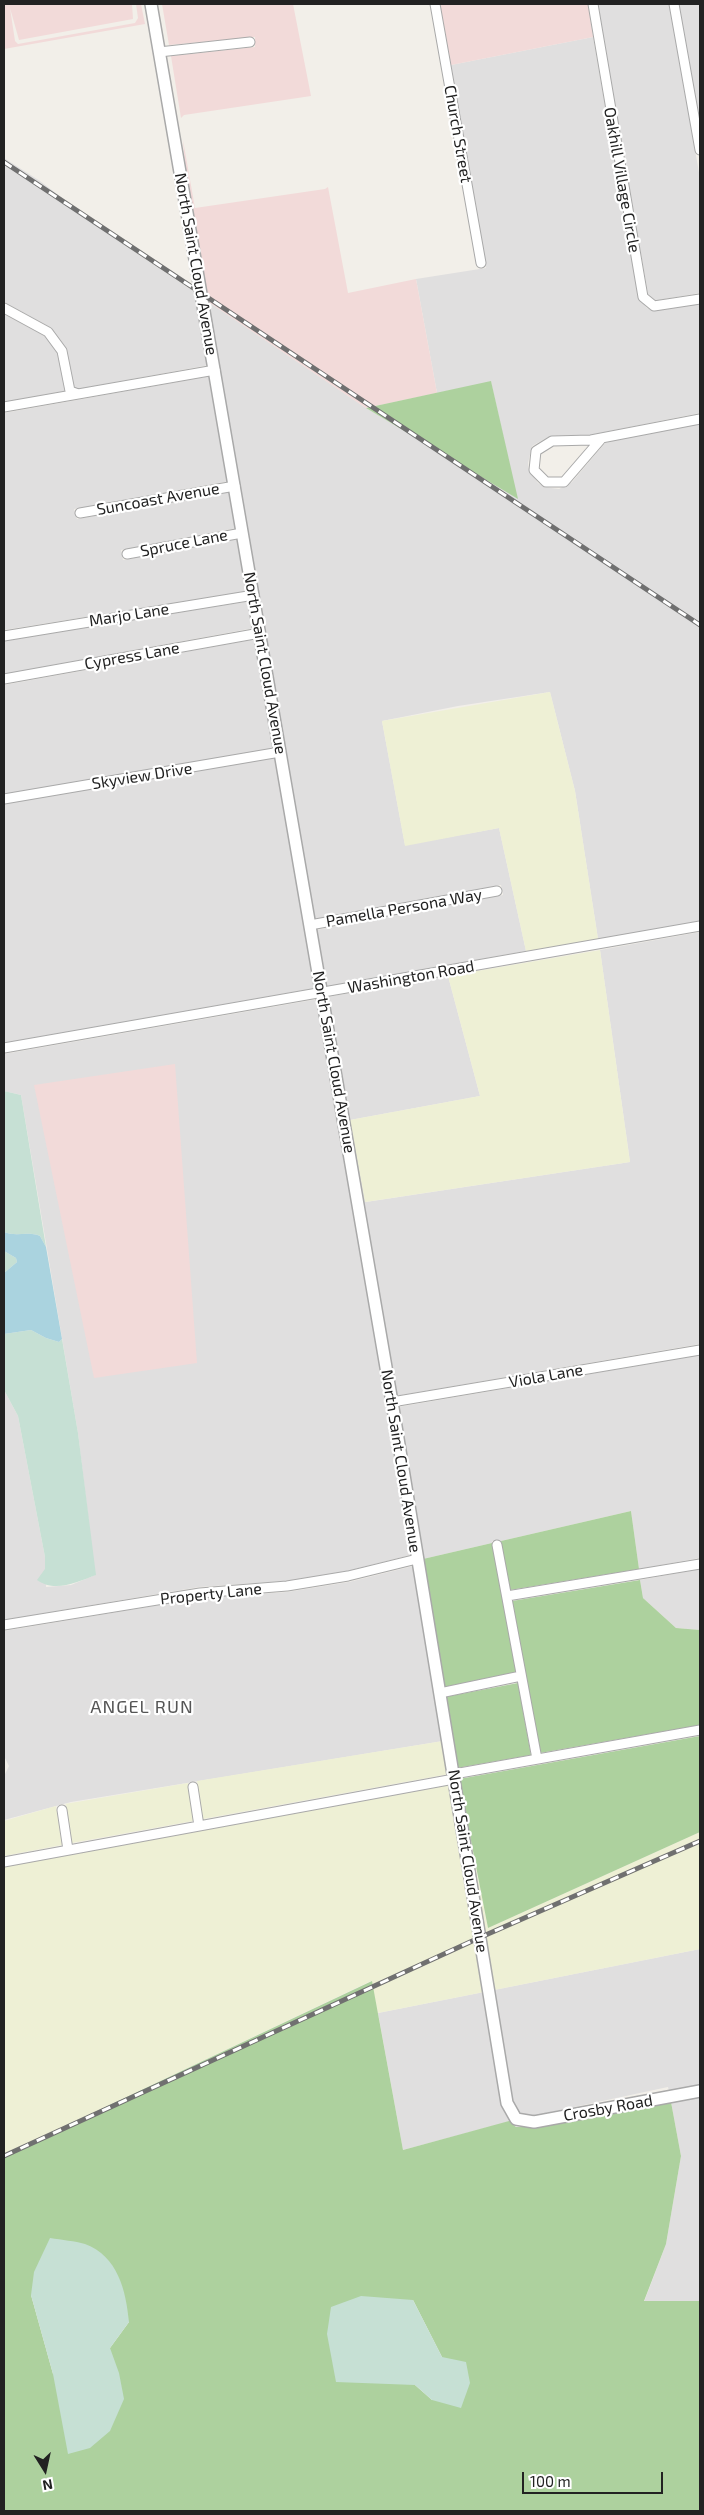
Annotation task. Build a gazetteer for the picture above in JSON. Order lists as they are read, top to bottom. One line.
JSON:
{"streets":{"street":["Church Street","Oakhill Village Circle","North Saint Cloud Avenue","Suncoast Avenue","Spruce Lane","Marjo Lane","Cypress Lane","Skyview Drive","Pamella Persona Way","Washington Road","Viola Lane","Property Lane","Crosby Road"]},"crossings":[["North Saint Cloud Avenue","Suncoast Avenue"],["North Saint Cloud Avenue","Spruce Lane"],["North Saint Cloud Avenue","Marjo Lane"],["North Saint Cloud Avenue","Cypress Lane"],["North Saint Cloud Avenue","Skyview Drive"],["North Saint Cloud Avenue","Pamella Persona Way"],["North Saint Cloud Avenue","Washington Road"],["North Saint Cloud Avenue","Viola Lane"],["North Saint Cloud Avenue","Property Lane"],["North Saint Cloud Avenue","Crosby Road"]],"districts":["ANGEL RUN"],"scale_bar":"100 m","north":"bottom"}
